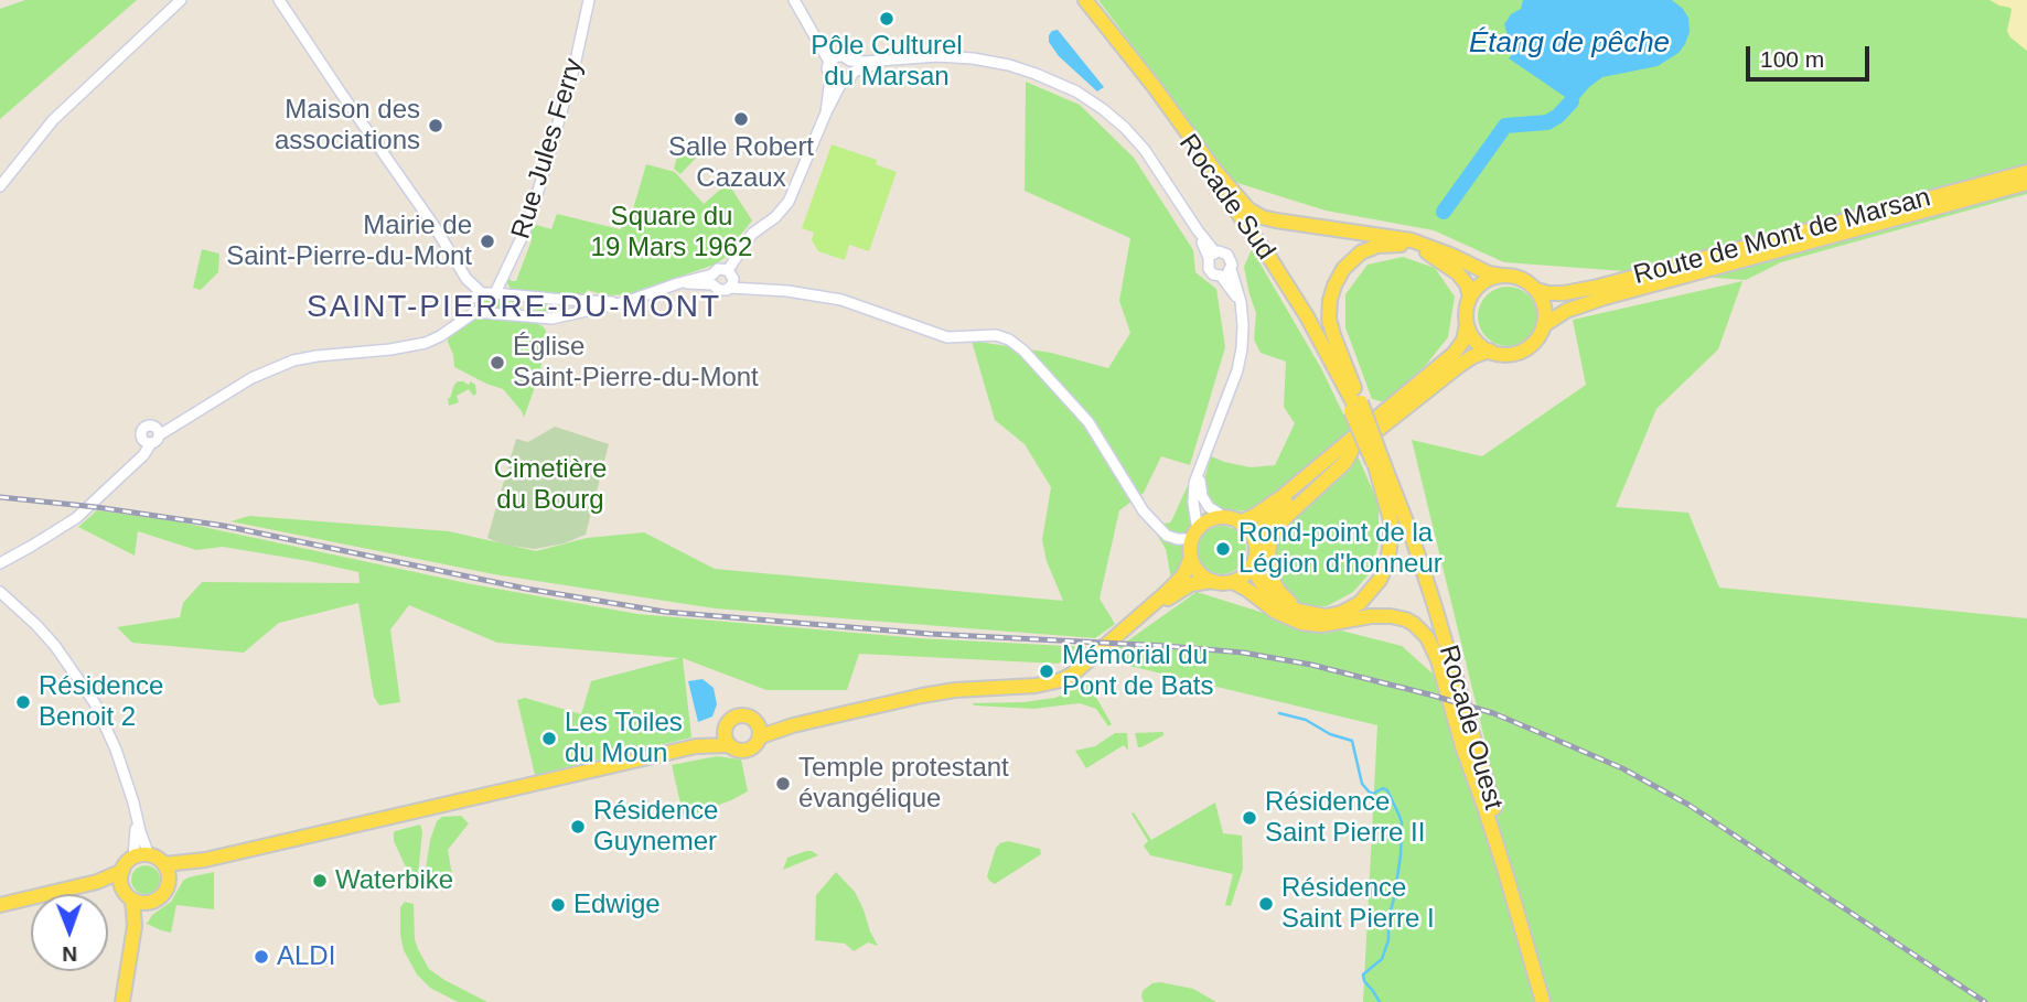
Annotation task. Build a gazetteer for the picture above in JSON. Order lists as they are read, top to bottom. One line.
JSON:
{"streets":{"main road":["Rocade Sud","Route de Mont de Marsan","Rocade Ouest"],"street":["Rue Jules Ferry"]},"districts":["SAINT-PIERRE-DU-MONT"],"water":["Étang de pêche"],"parks":["Square du 19 Mars 1962","Cimetière du Bourg"],"places":["Pôle Culturel du Marsan","Salle Robert Cazaux","Maison des associations","Mairie de Saint-Pierre-du-Mont","Église Saint-Pierre-du-Mont","Rond-point de la Légion d'honneur","Mémorial du Pont de Bats","Résidence Benoit 2","Les Toiles du Moun","Temple protestant évangélique","Résidence Saint Pierre II","Résidence Guynemer","Waterbike","Résidence Saint Pierre I","Edwige","ALDI"],"scale_bar":"100 m","north":"bottom"}
